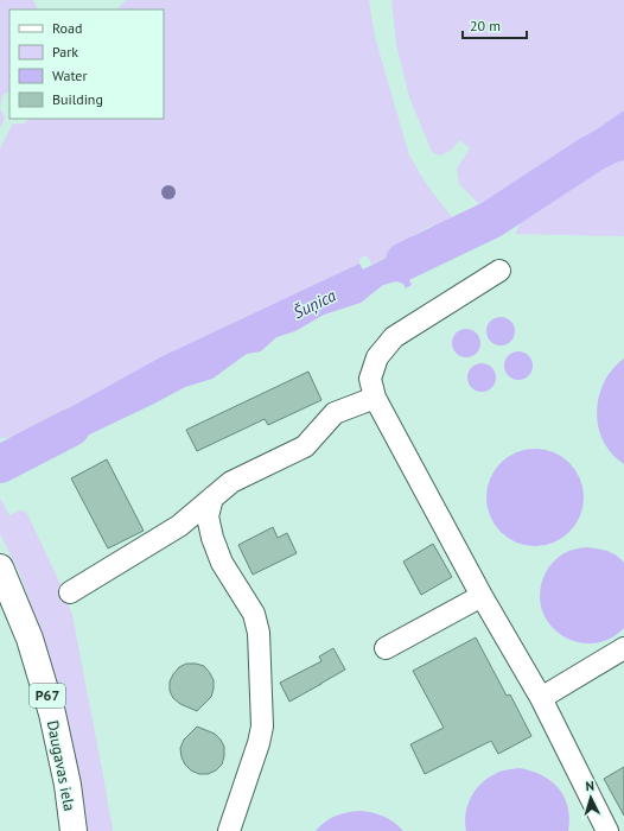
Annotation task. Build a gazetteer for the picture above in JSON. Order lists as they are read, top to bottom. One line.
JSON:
{"streets":{"main road":["P67","Daugavas iela"]},"water":["Šuņica"],"legend":["Road","Park","Water","Building"],"scale_bar":"20 m","north":"top"}
